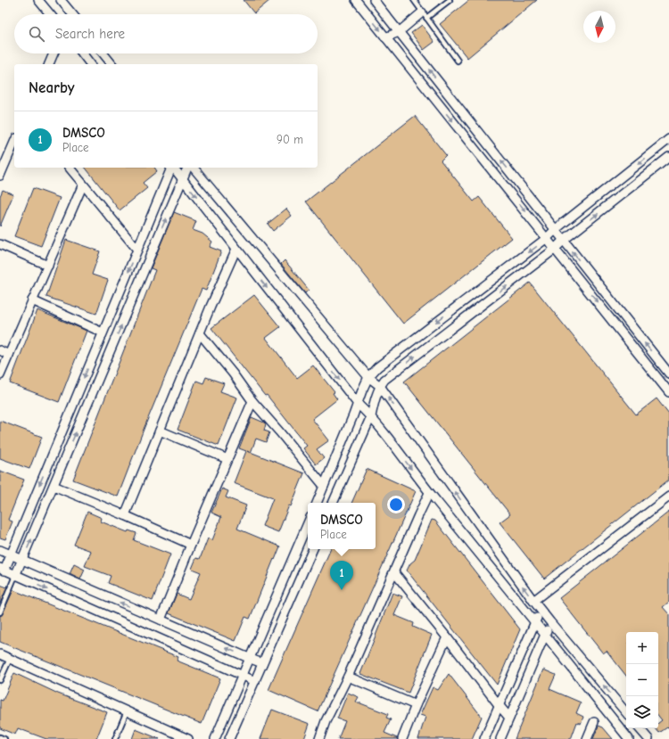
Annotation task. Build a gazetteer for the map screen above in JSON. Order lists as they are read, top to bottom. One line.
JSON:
{"north":"bottom","page":{"search":"Search here","heading":"Nearby","list":[{"mark":"1","name":"DMSCO","note":"Place","value":"90 m"}],"popup":["DMSCO","Place"],"pins":"1","map_buttons":["+","−"]}}
